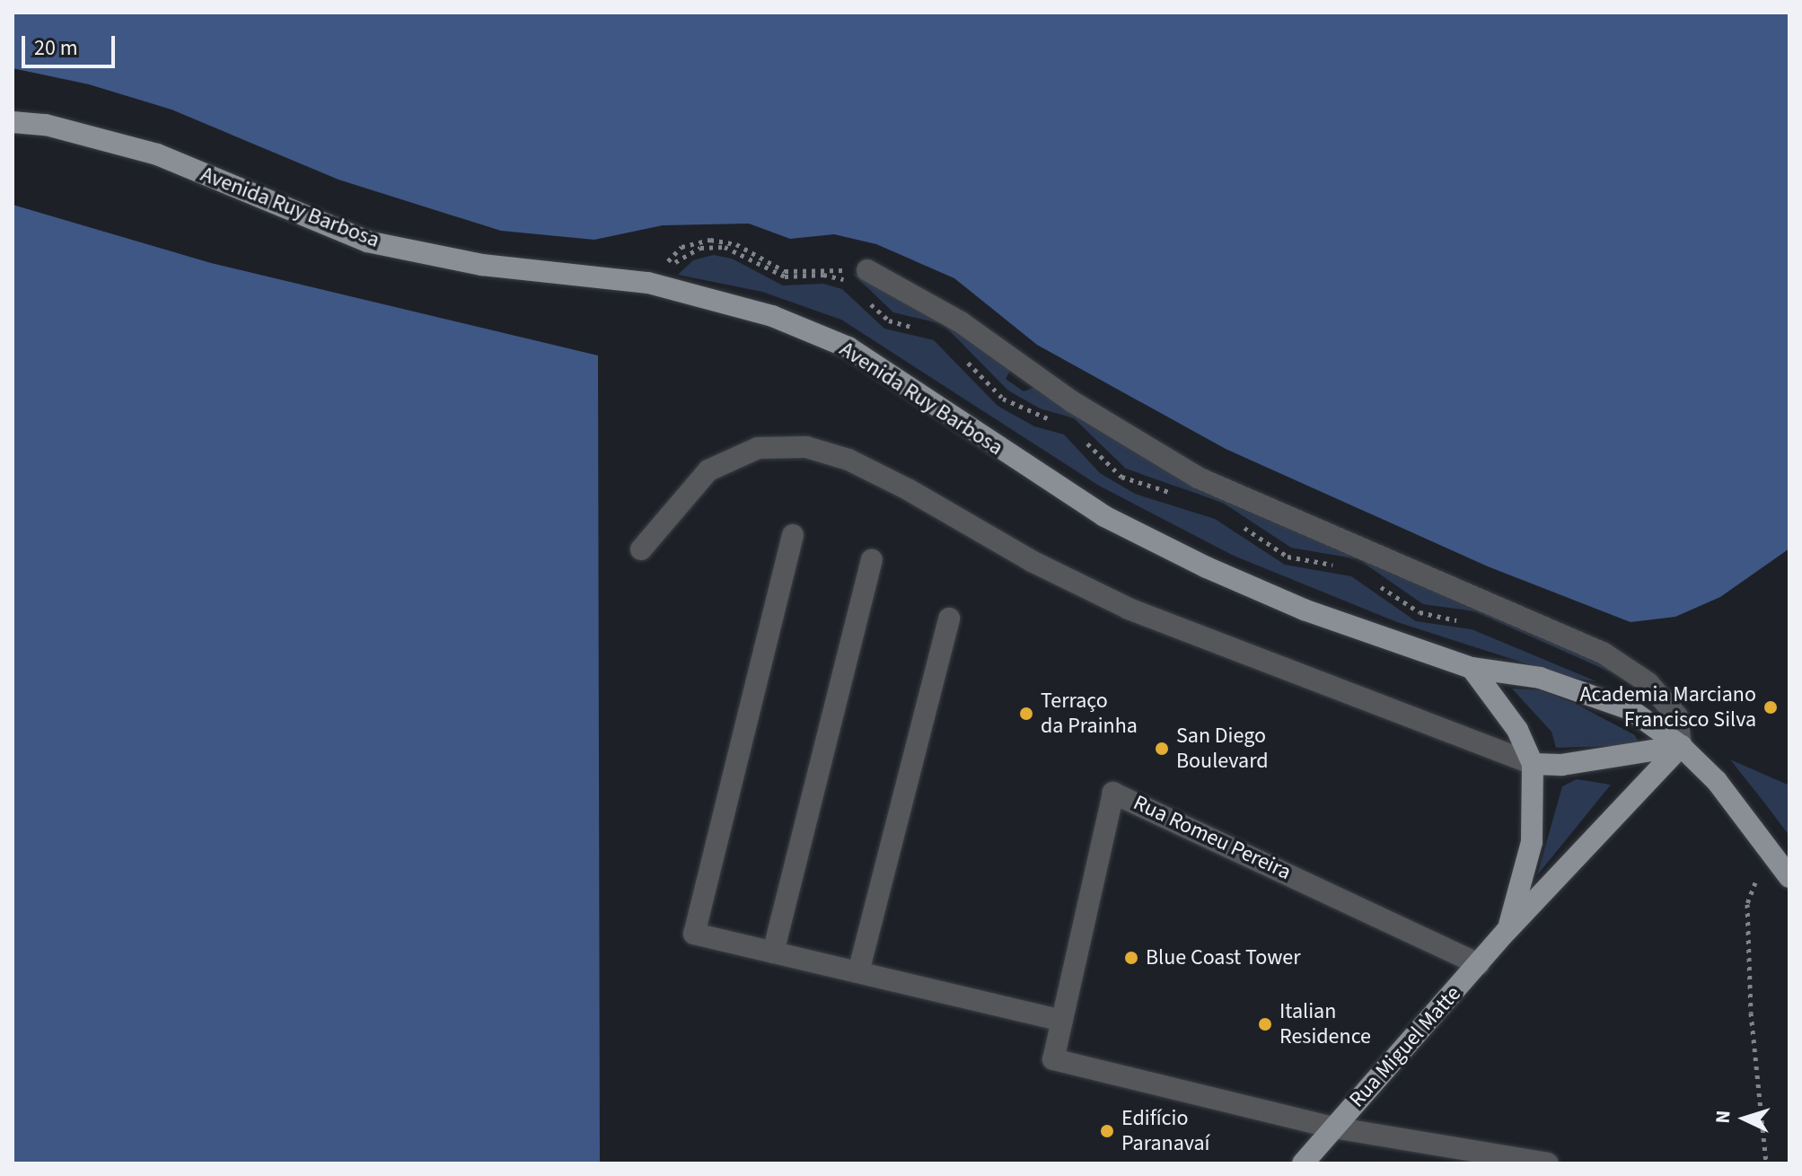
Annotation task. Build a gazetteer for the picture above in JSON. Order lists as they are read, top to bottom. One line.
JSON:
{"streets":{"main road":["Avenida Ruy Barbosa","Rua Miguel Matte"],"street":["Rua Romeu Pereira"]},"crossings":[["Avenida Ruy Barbosa","Rua Miguel Matte"],["Rua Romeu Pereira","Rua Miguel Matte"]],"places":["Academia Marciano Francisco Silva","Terraço da Prainha","San Diego Boulevard","Blue Coast Tower","Italian Residence","Edifício Paranavaí"],"scale_bar":"20 m","north":"left"}
